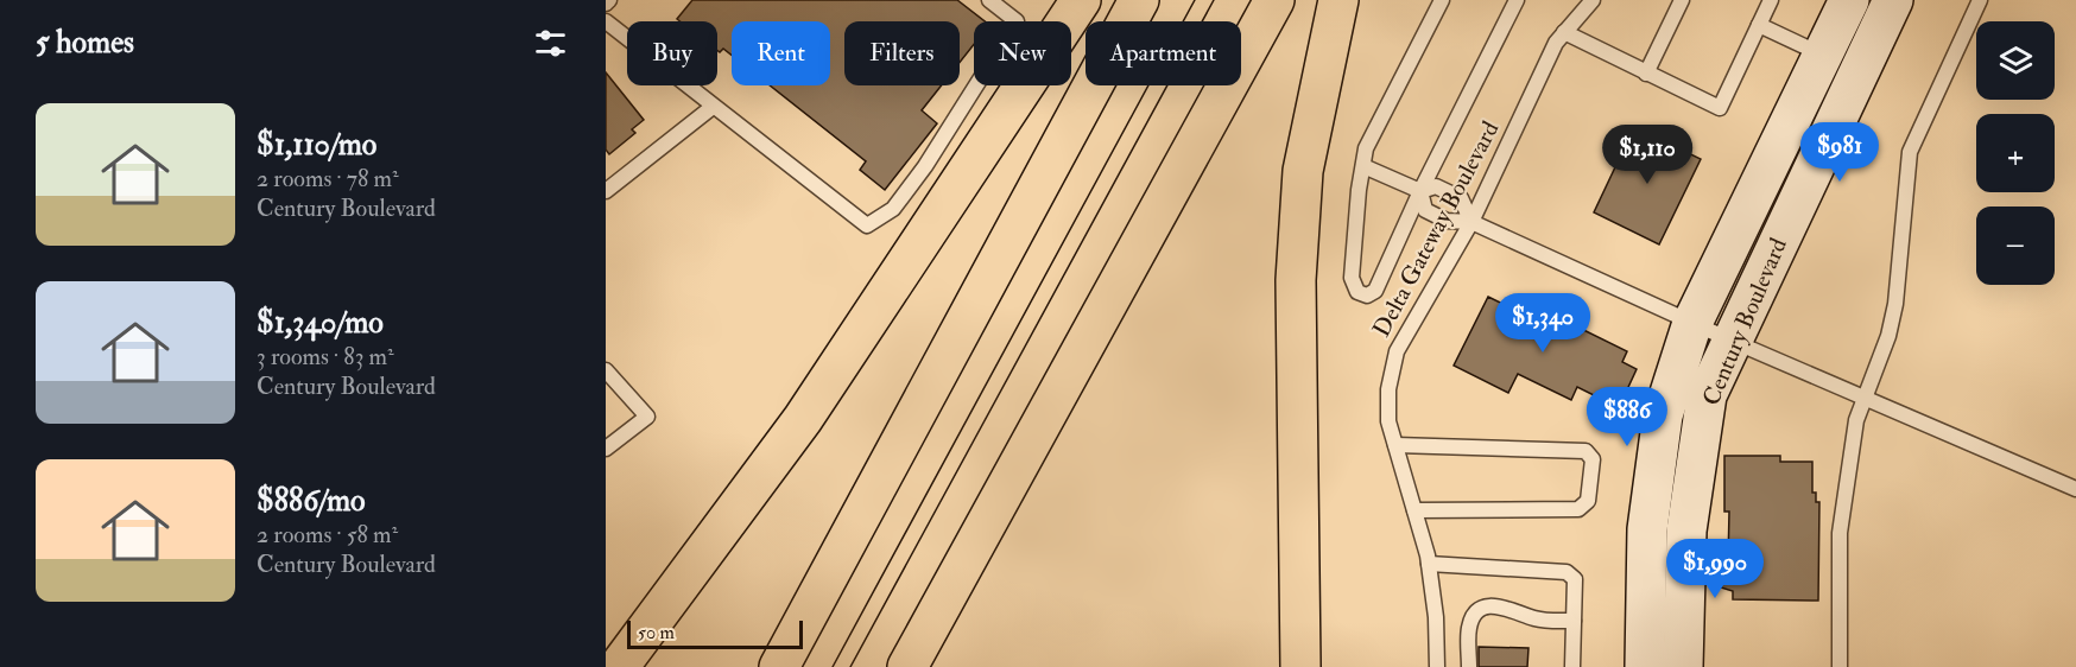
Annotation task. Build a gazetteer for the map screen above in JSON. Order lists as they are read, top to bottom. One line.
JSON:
{"streets":{"street":["Century Boulevard"],"lane":["Delta Gateway Boulevard"]},"scale_bar":"50 m","page":{"heading":"5 homes","map_buttons":["+","−"],"chip":["Buy","Rent","Filters","New","Apartment"],"list":[{"name":"$1,110/mo","note":"2 rooms · 78 m² · Century Boulevard"},{"name":"$1,340/mo","note":"3 rooms · 83 m² · Century Boulevard"},{"name":"$886/mo","note":"2 rooms · 58 m² · Century Boulevard"}],"price":["$981","$1,110","$1,340","$886","$1,990"],"scale":"50 m"}}
